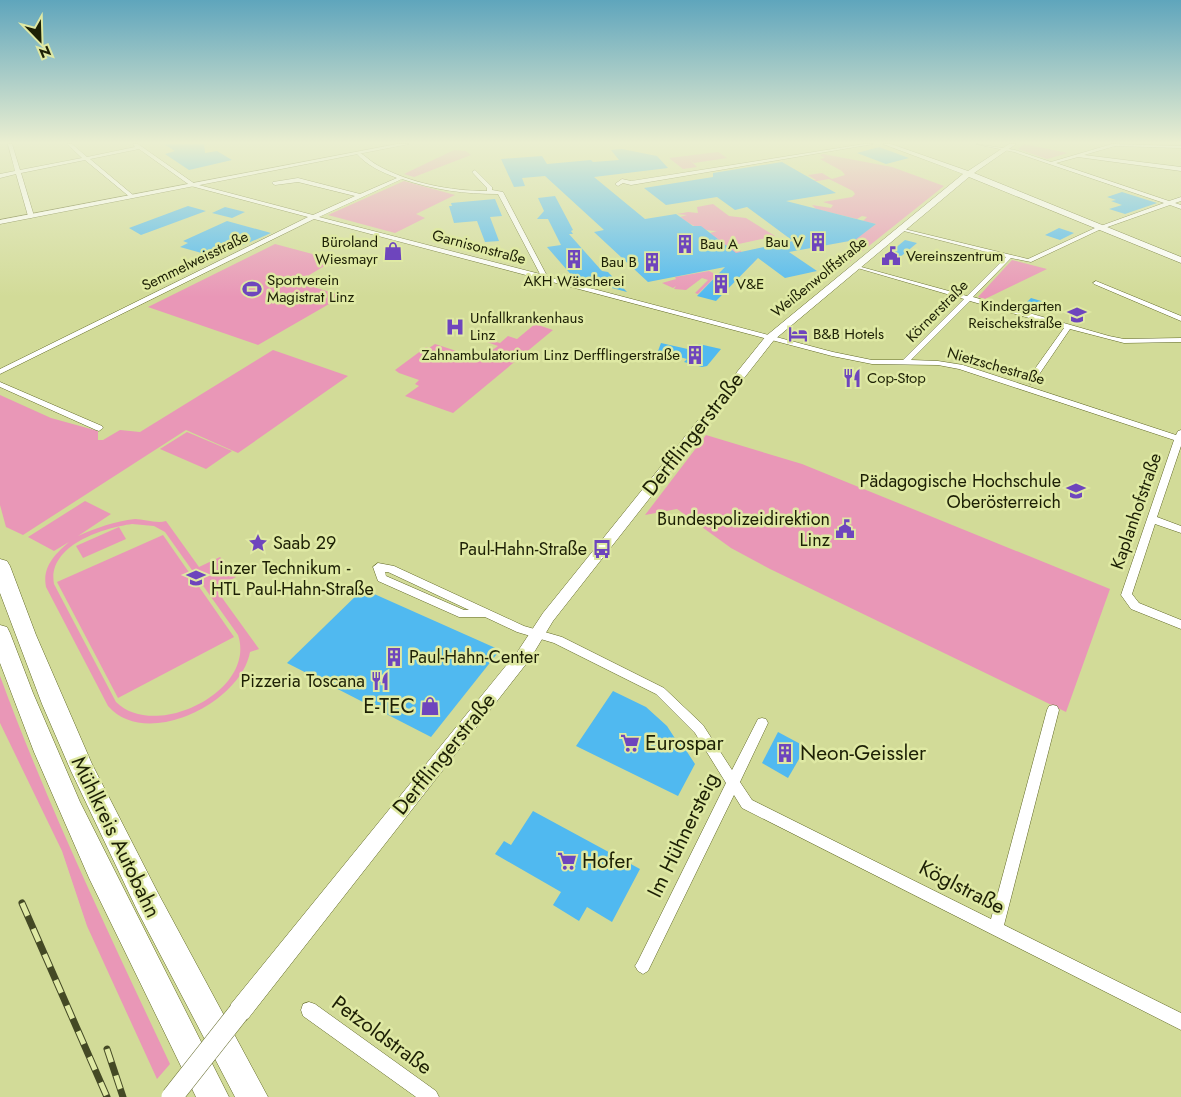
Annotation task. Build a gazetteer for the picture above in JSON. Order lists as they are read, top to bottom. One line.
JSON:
{"streets":{"highway":["Mühlkreis Autobahn"],"street":["Garnisonstraße","Semmelweisstraße","Weißenwolffstraße","Körnerstraße","Nietzschestraße","Derfflingerstraße","Kaplanhofstraße","Im Hühnersteig","Köglstraße","Petzoldstraße"]},"crossings":[["Garnisonstraße","Semmelweisstraße"],["Garnisonstraße","Weißenwolffstraße"],["Garnisonstraße","Nietzschestraße"],["Garnisonstraße","Derfflingerstraße"],["Weißenwolffstraße","Nietzschestraße"],["Weißenwolffstraße","Derfflingerstraße"],["Körnerstraße","Nietzschestraße"],["Nietzschestraße","Derfflingerstraße"],["Nietzschestraße","Kaplanhofstraße"],["Derfflingerstraße","Köglstraße"],["Im Hühnersteig","Köglstraße"]],"places":{"building":["Bau V","Bau A","AKH Wäscherei","Bau B","V&E","Zahnambulatorium Linz Derfflingerstraße","Paul-Hahn-Center","Neon-Geissler"],"shop":["Büroland Wiesmayr","E-TEC"],"public building":["Vereinszentrum","Bundespolizeidirektion Linz"],"sports":["Sportverein Magistrat Linz"],"school or university":["Kindergarten Reischekstraße","Pädagogische Hochschule Oberösterreich","Linzer Technikum - HTL Paul-Hahn-Straße"],"hospital":["Unfallkrankenhaus Linz"],"hotel":["B&B Hotels"],"restaurant":["Cop-Stop","Pizzeria Toscana"],"place":["Saab 29"],"bus stop":["Paul-Hahn-Straße"],"supermarket":["Eurospar","Hofer"]},"north":"bottom right"}
